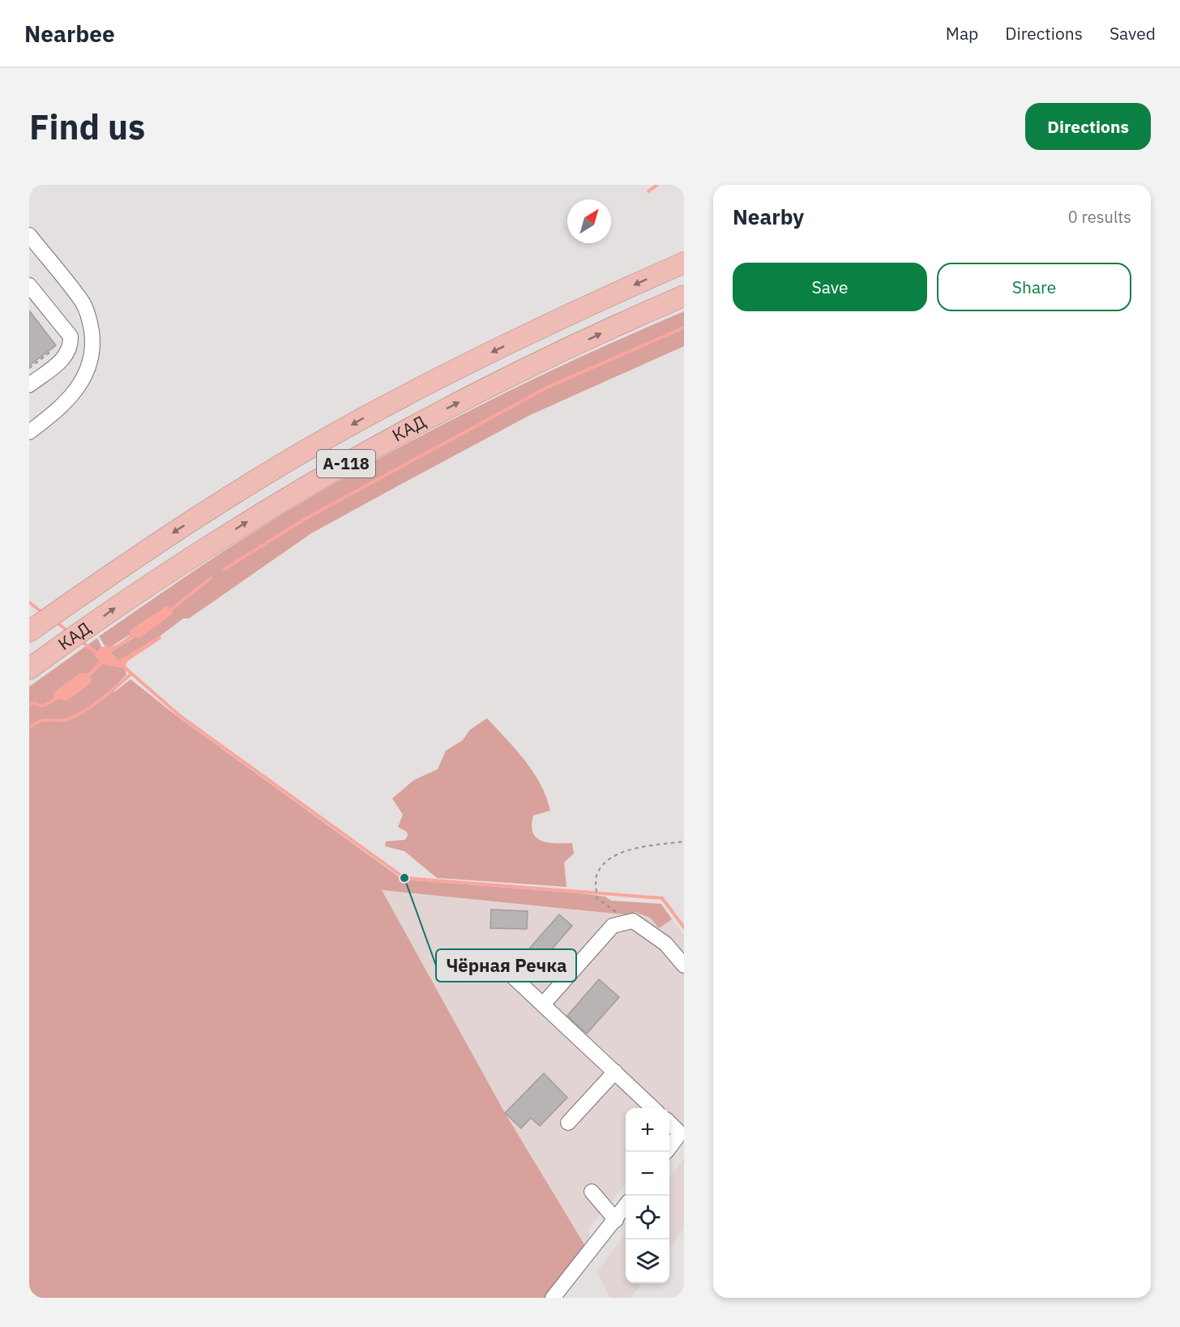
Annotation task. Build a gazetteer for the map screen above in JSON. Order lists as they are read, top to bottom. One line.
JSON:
{"streets":{"highway":["КАД","А-118"]},"places":["Чёрная Речка"],"north":"top right","page":{"header":"Nearbee","nav":["Map","Directions","Saved"],"buttons":["Directions",["Save","Share"]],"title":"Find us","heading":["Nearby","0 results"],"map_buttons":["+","−"]}}
